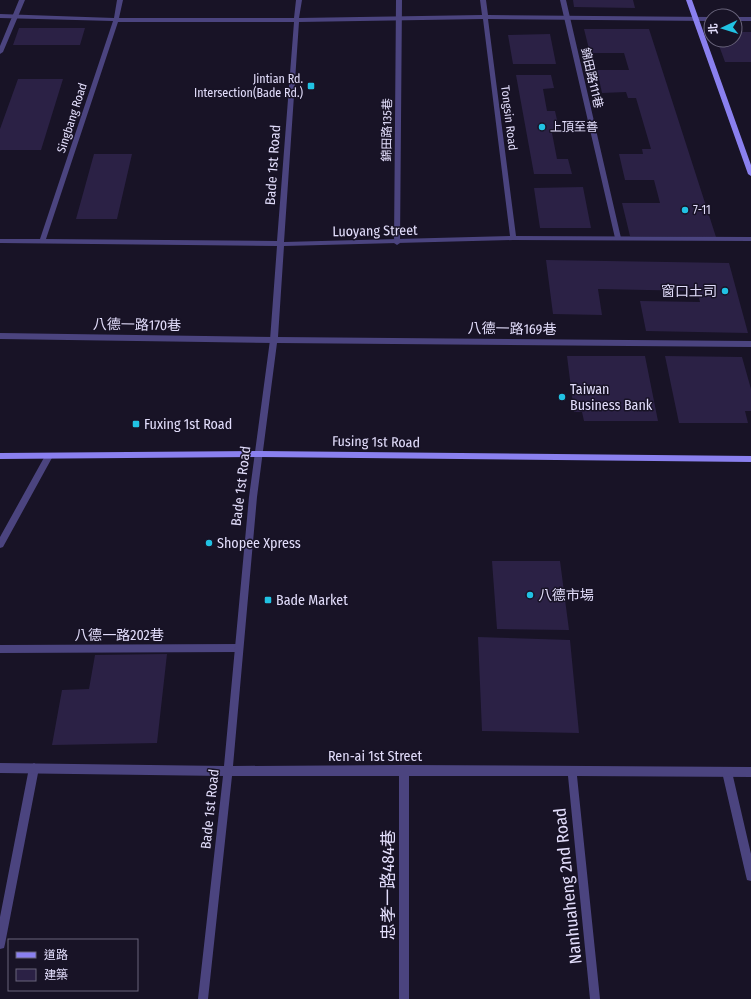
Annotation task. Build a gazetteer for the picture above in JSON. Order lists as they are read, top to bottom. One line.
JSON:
{"streets":{"street":["錦田路111巷","Singbang Road","Tongsin Road","錦田路135巷","Bade 1st Road","Luoyang Street","八德一路170巷","八德一路169巷","Fusing 1st Road","八德一路202巷","Ren-ai 1st Street","忠孝一路484巷","Nanhuaheng 2nd Road"]},"crossings":[["錦田路111巷","Luoyang Street"],["Singbang Road","Luoyang Street"],["Tongsin Road","Luoyang Street"],["錦田路135巷","Luoyang Street"],["Bade 1st Road","Luoyang Street"],["Bade 1st Road","八德一路170巷"],["Bade 1st Road","八德一路169巷"],["Bade 1st Road","Fusing 1st Road"],["Bade 1st Road","八德一路202巷"],["Bade 1st Road","Ren-ai 1st Street"],["八德一路170巷","八德一路169巷"],["Ren-ai 1st Street","忠孝一路484巷"],["Ren-ai 1st Street","Nanhuaheng 2nd Road"]],"places":{"transit":["Jintian Rd. Intersection(Bade Rd.)","Fuxing 1st Road","Bade Market"],"other":["上頂至善","7-11","窗口土司","Taiwan Business Bank","Shopee Xpress","八德市場"]},"legend":["道路","建築"],"north":"left"}
